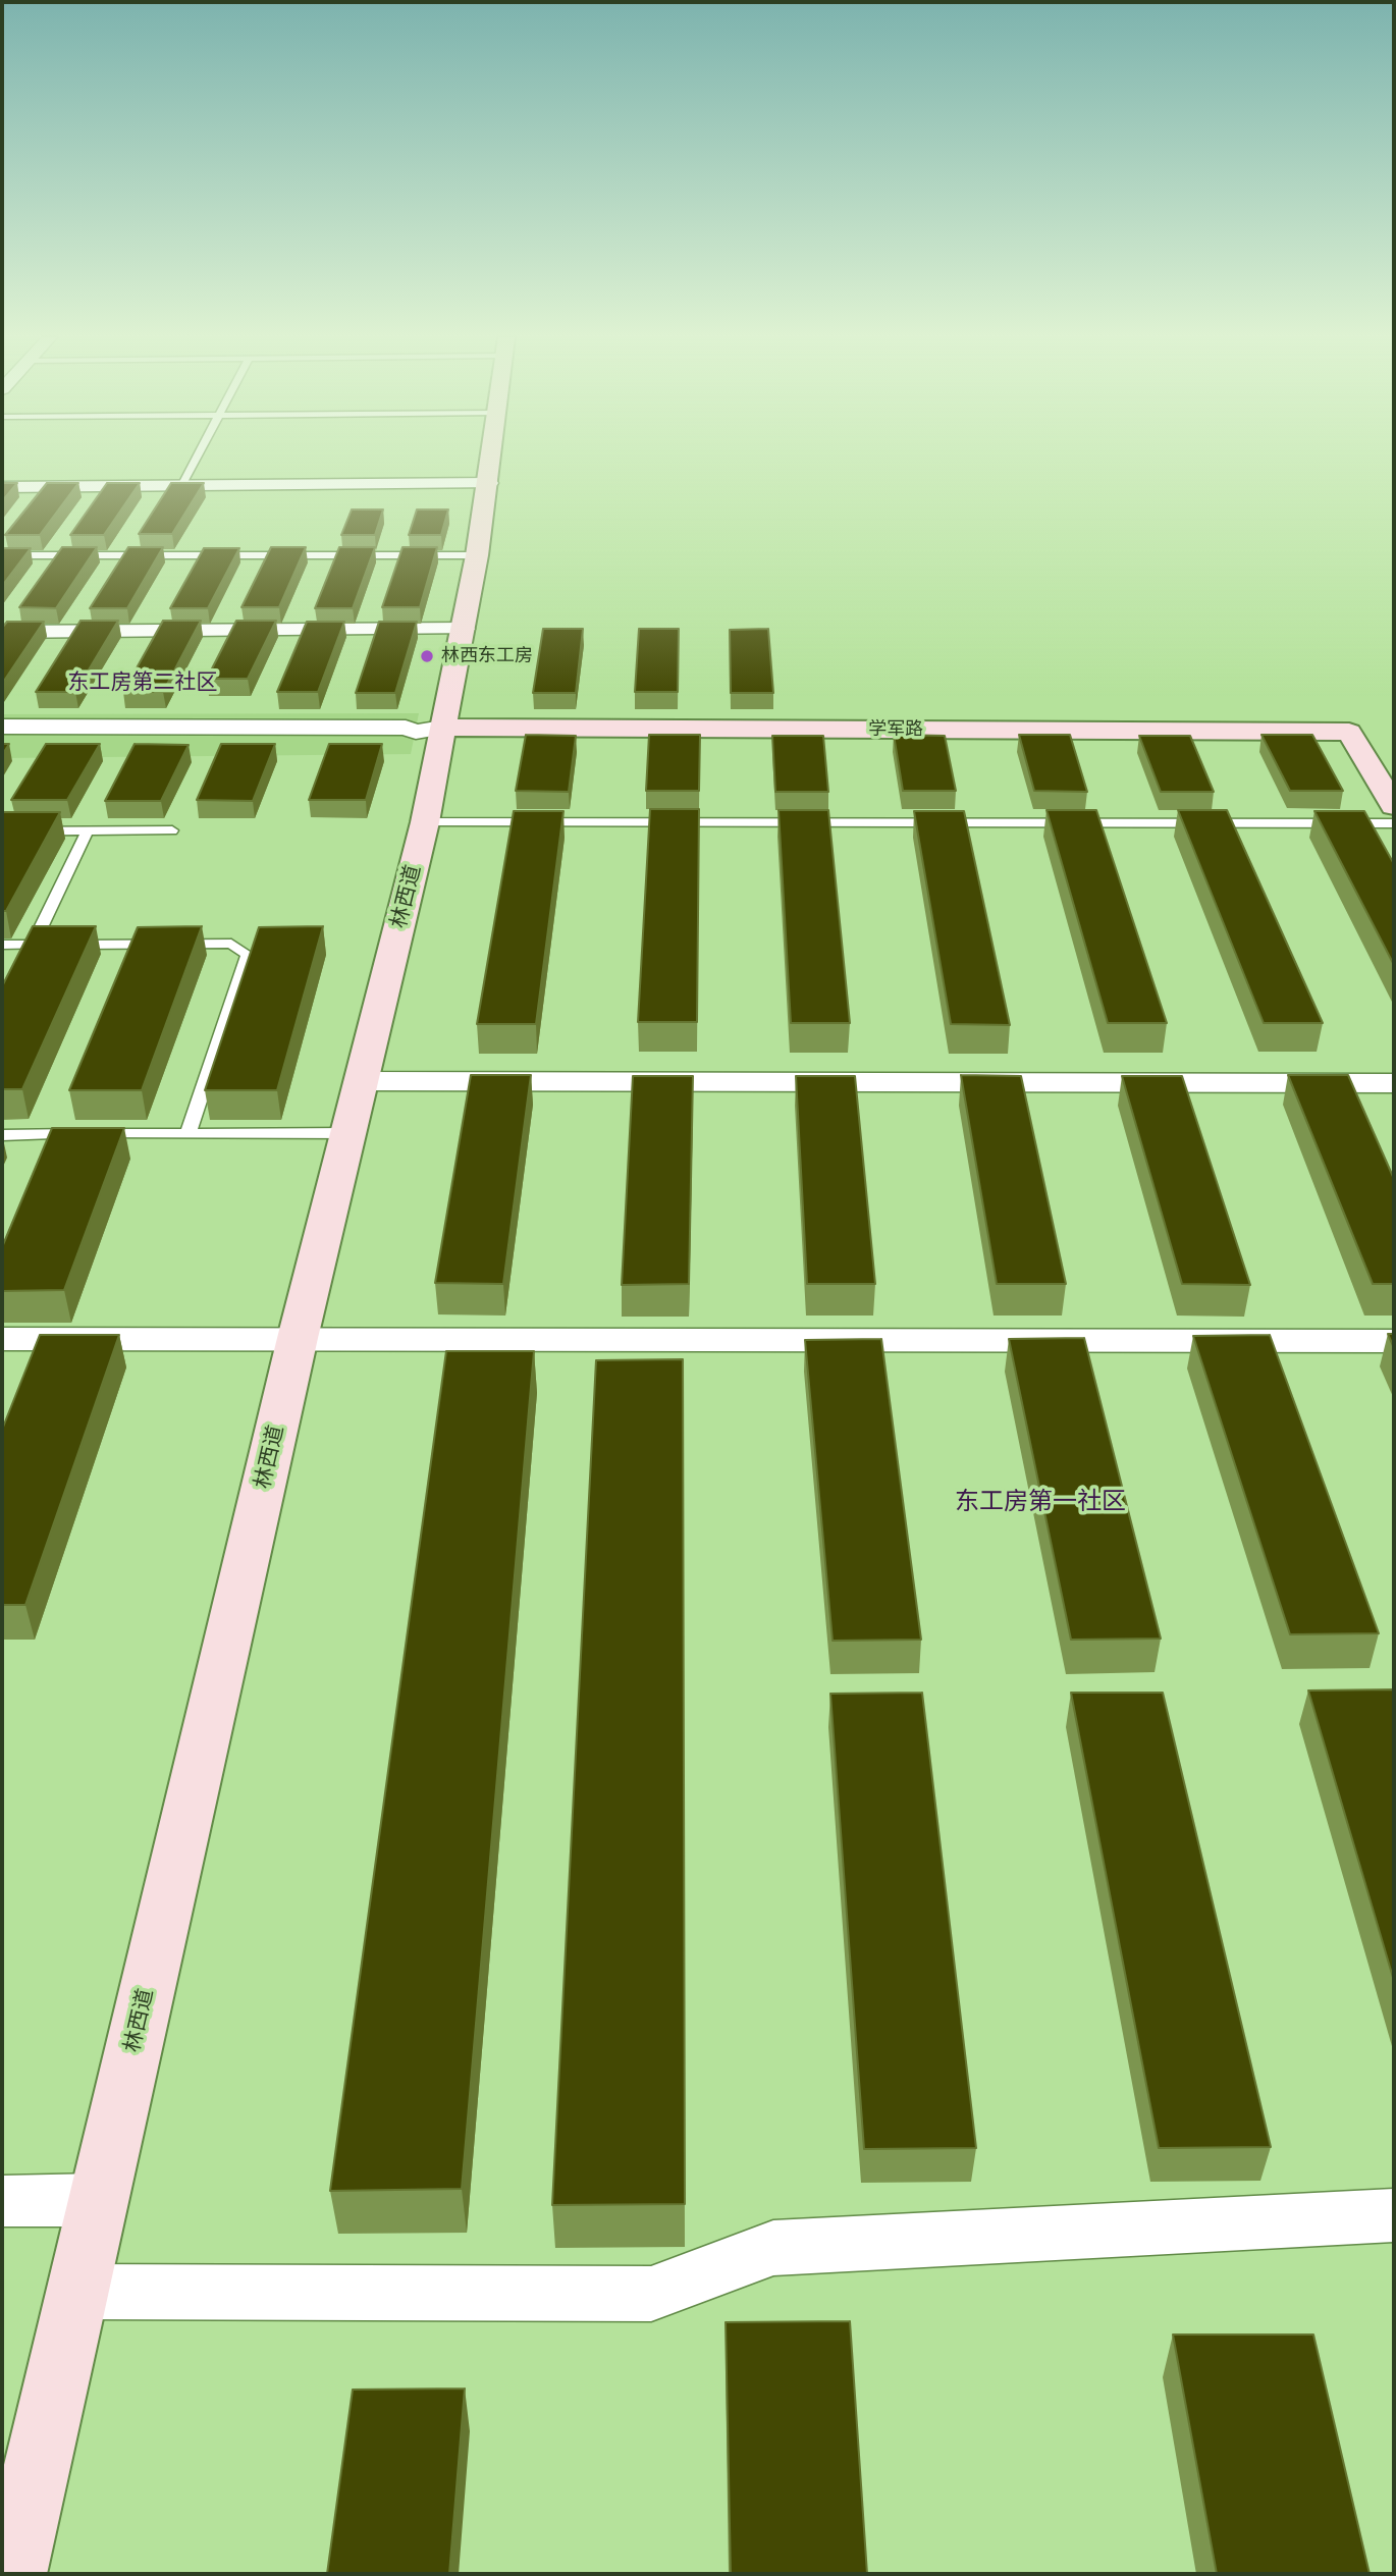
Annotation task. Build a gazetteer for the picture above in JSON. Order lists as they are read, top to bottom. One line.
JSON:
{"streets":{"main road":["学军路","林西道"]},"crossings":[["学军路","林西道"]],"districts":["东工房第二社区","东工房第一社区"],"places":["林西东工房"]}
